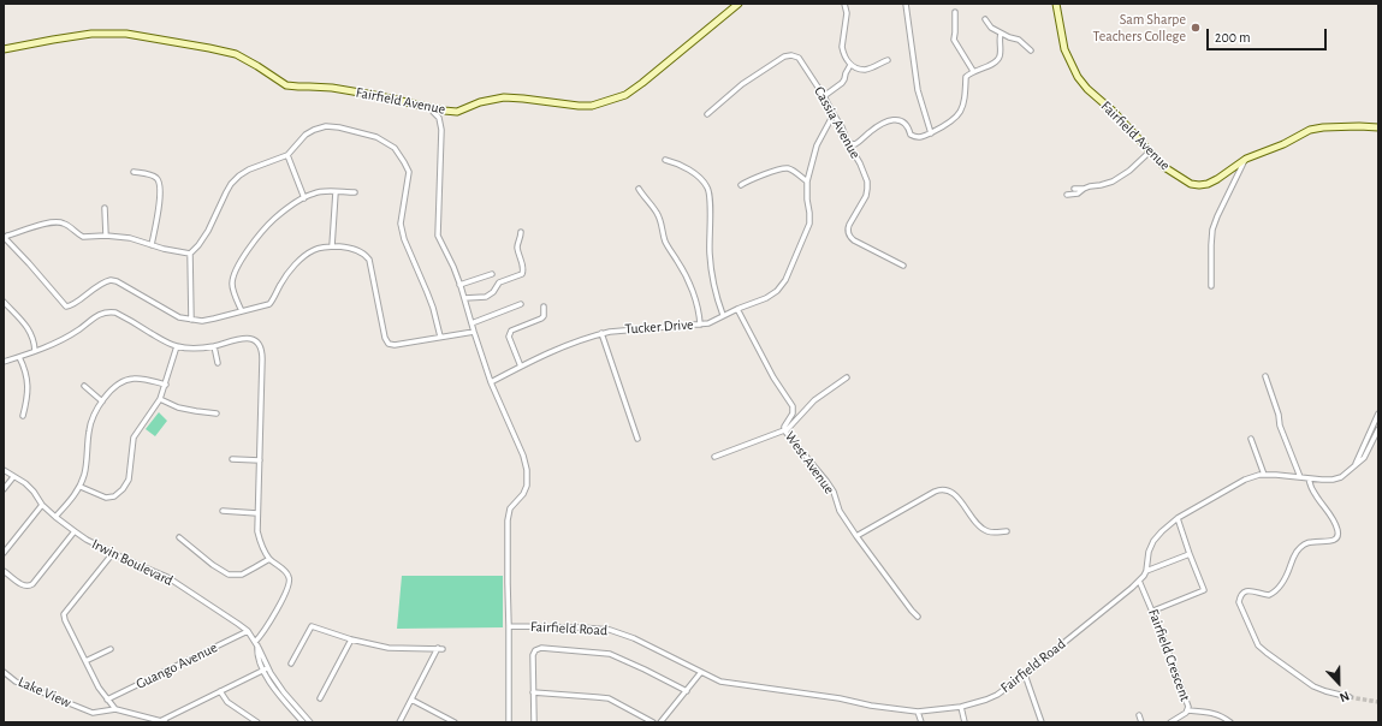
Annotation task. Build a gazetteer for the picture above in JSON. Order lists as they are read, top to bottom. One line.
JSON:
{"streets":{"street":["Fairfield Avenue","Cassia Avenue","Tucker Drive","West Avenue","Irwin Boulevard","Fairfield Road","Fairfield Crescent","Guango Avenue","Lake View"]},"crossings":[["Cassia Avenue","Tucker Drive"],["Tucker Drive","West Avenue"],["Irwin Boulevard","Guango Avenue"],["Fairfield Road","Fairfield Crescent"]],"places":["Sam Sharpe Teachers College"],"scale_bar":"200 m","north":"bottom"}
